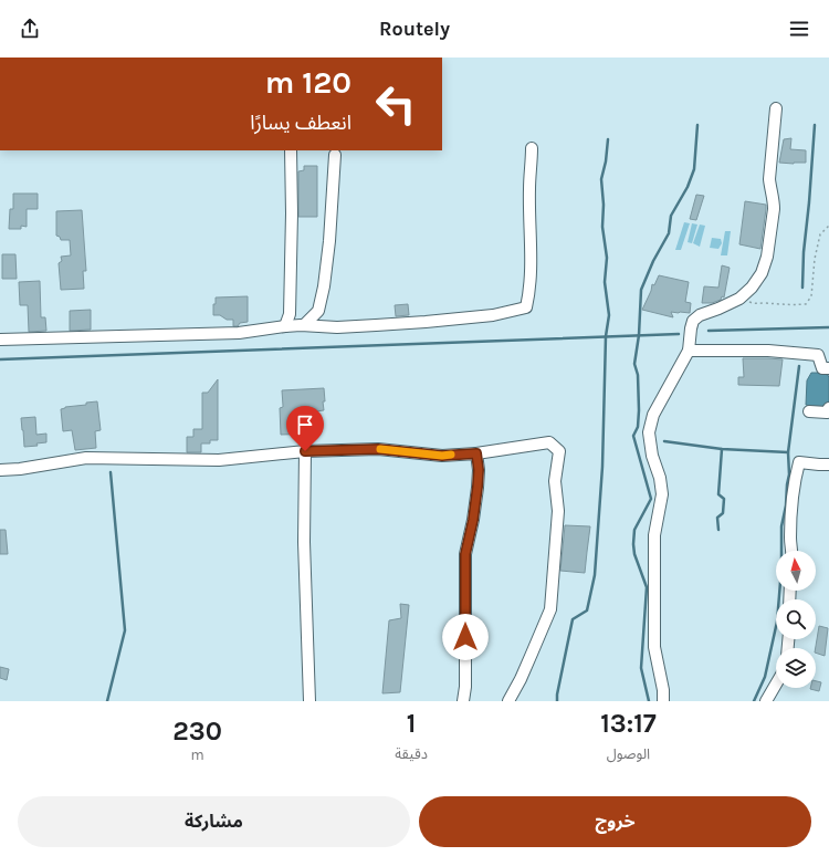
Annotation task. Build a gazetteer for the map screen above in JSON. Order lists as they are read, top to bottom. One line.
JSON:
{"north":"top","page":{"header":"Routely","turn":["120 m","انعطف يسارًا"],"eta":["13:17","الوصول","1","دقيقة","230","m"],"buttons":["خروج","مشاركة"]}}
